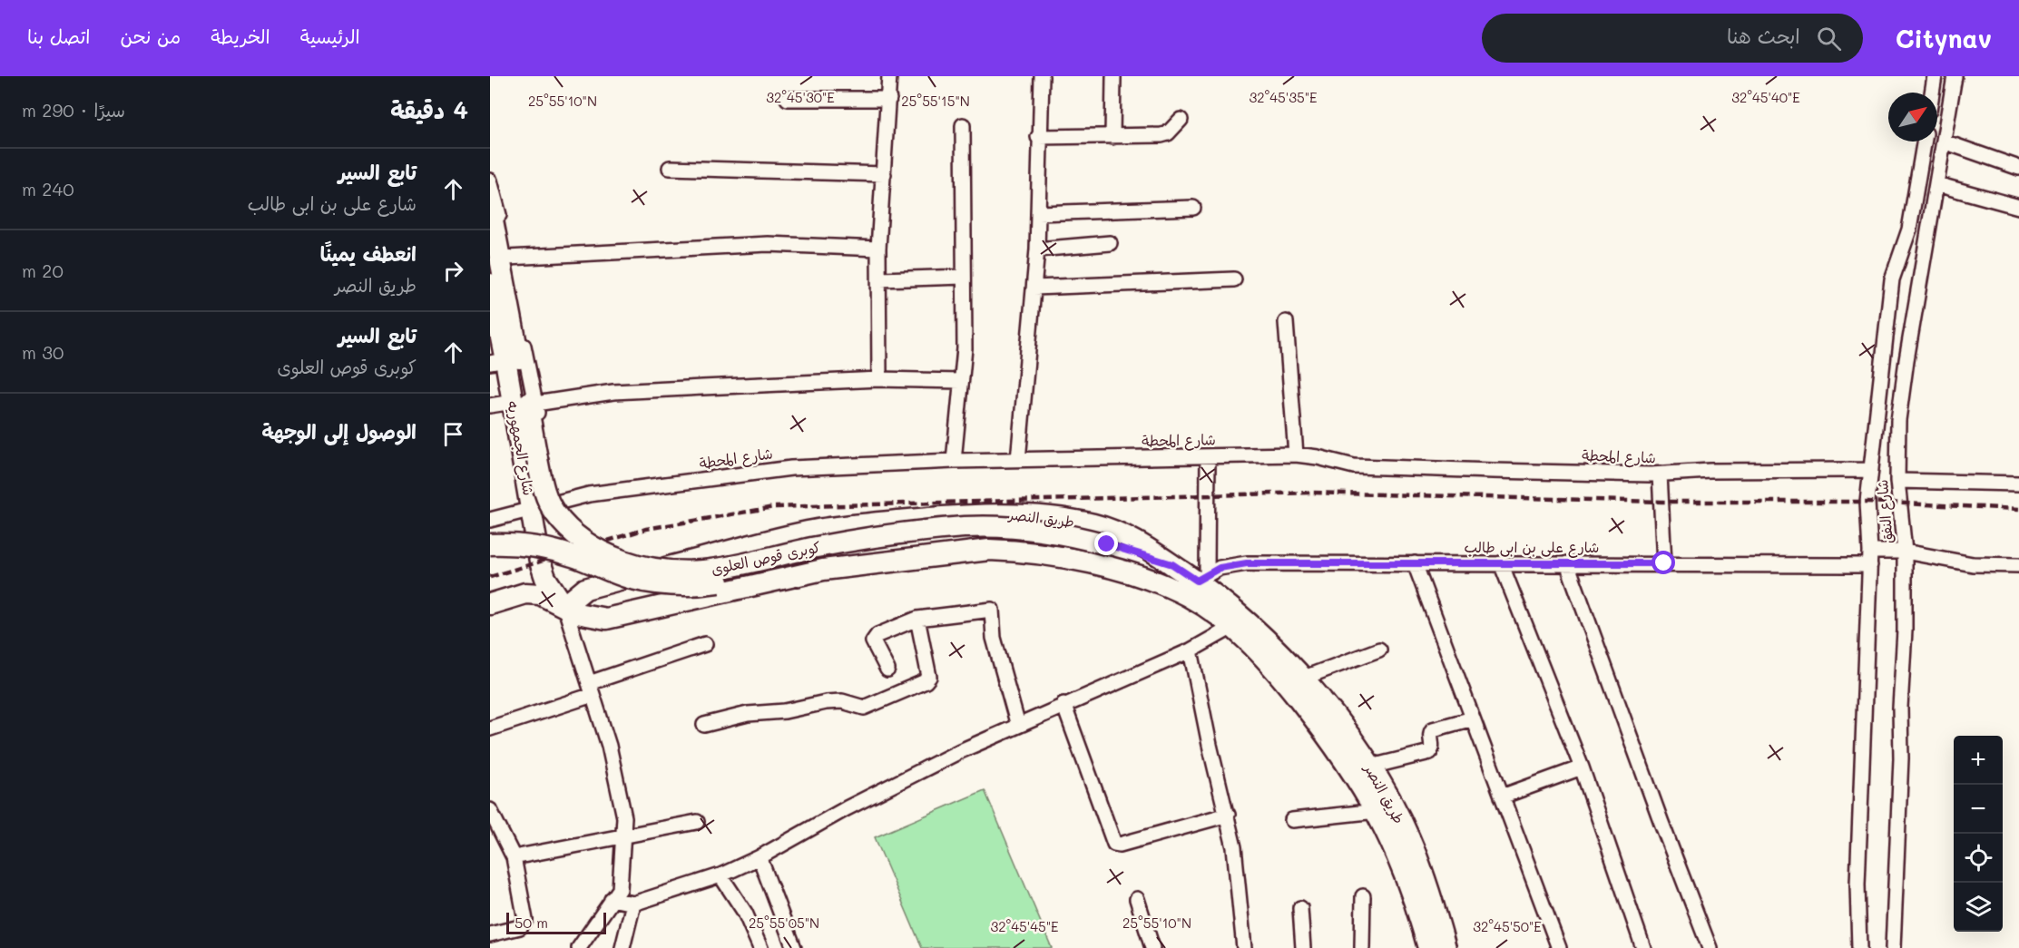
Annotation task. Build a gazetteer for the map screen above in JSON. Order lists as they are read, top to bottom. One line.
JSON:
{"streets":{"street":["شارع المحطة","شارع الجمهوريه","شارع النفق","طريق النصر","شارع على بن ابى طالب","كوبرى قوص العلوى"]},"crossings":[["شارع المحطة","شارع الجمهوريه"],["شارع المحطة","شارع النفق"],["شارع الجمهوريه","طريق النصر"],["شارع النفق","شارع على بن ابى طالب"],["طريق النصر","شارع على بن ابى طالب"],["طريق النصر","كوبرى قوص العلوى"]],"scale_bar":"50 m","north":"top right","page":{"header":"Citynav","search":"ابحث هنا","nav":["الرئيسية","الخريطة","من نحن","اتصل بنا"],"heading":["4 دقيقة","سيرًا · 290 m"],"list":[["تابع السير","شارع على بن ابى طالب","240 m"],["انعطف يمينًا","طريق النصر","20 m"],["تابع السير","كوبرى قوص العلوى","30 m"],"الوصول إلى الوجهة"],"map_buttons":["+","−"],"scale":"50 m"},"coordinates":["32°45'35\"E","32°45'30\"E","32°45'40\"E","25°55'10\"N","25°55'15\"N","25°55'05\"N","32°45'45\"E","32°45'50\"E"]}
